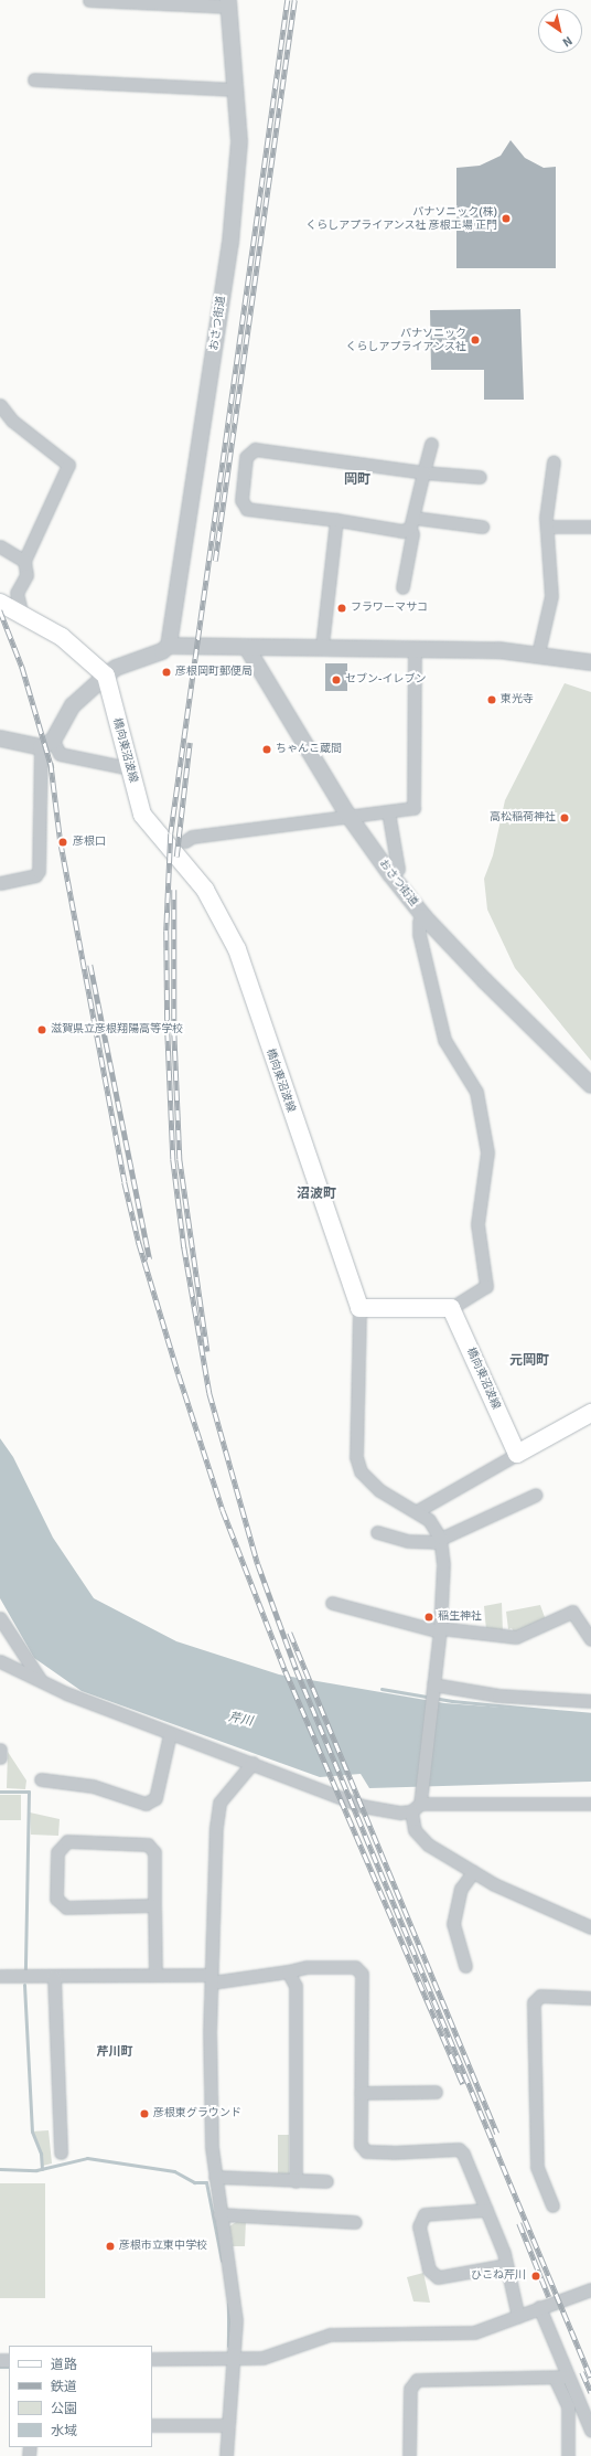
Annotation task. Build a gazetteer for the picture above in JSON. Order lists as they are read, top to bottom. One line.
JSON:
{"streets":{"main road":["橋向東沼波線"],"street":["おさつ街道"]},"districts":["岡町","沼波町","元岡町","芹川町"],"water":["芹川"],"places":["パナソニック(株) くらしアプライアンス社 彦根工場 正門","パナソニック くらしアプライアンス社","フラワーマサコ","彦根岡町郵便局","セブン-イレブン","東光寺","ちゃんこ蔵間","高松稲荷神社","彦根口","滋賀県立彦根翔陽高等学校","稲生神社","彦根東グラウンド","彦根市立東中学校","ひこね芹川"],"legend":["道路","鉄道","公園","水域"],"north":"bottom right"}
